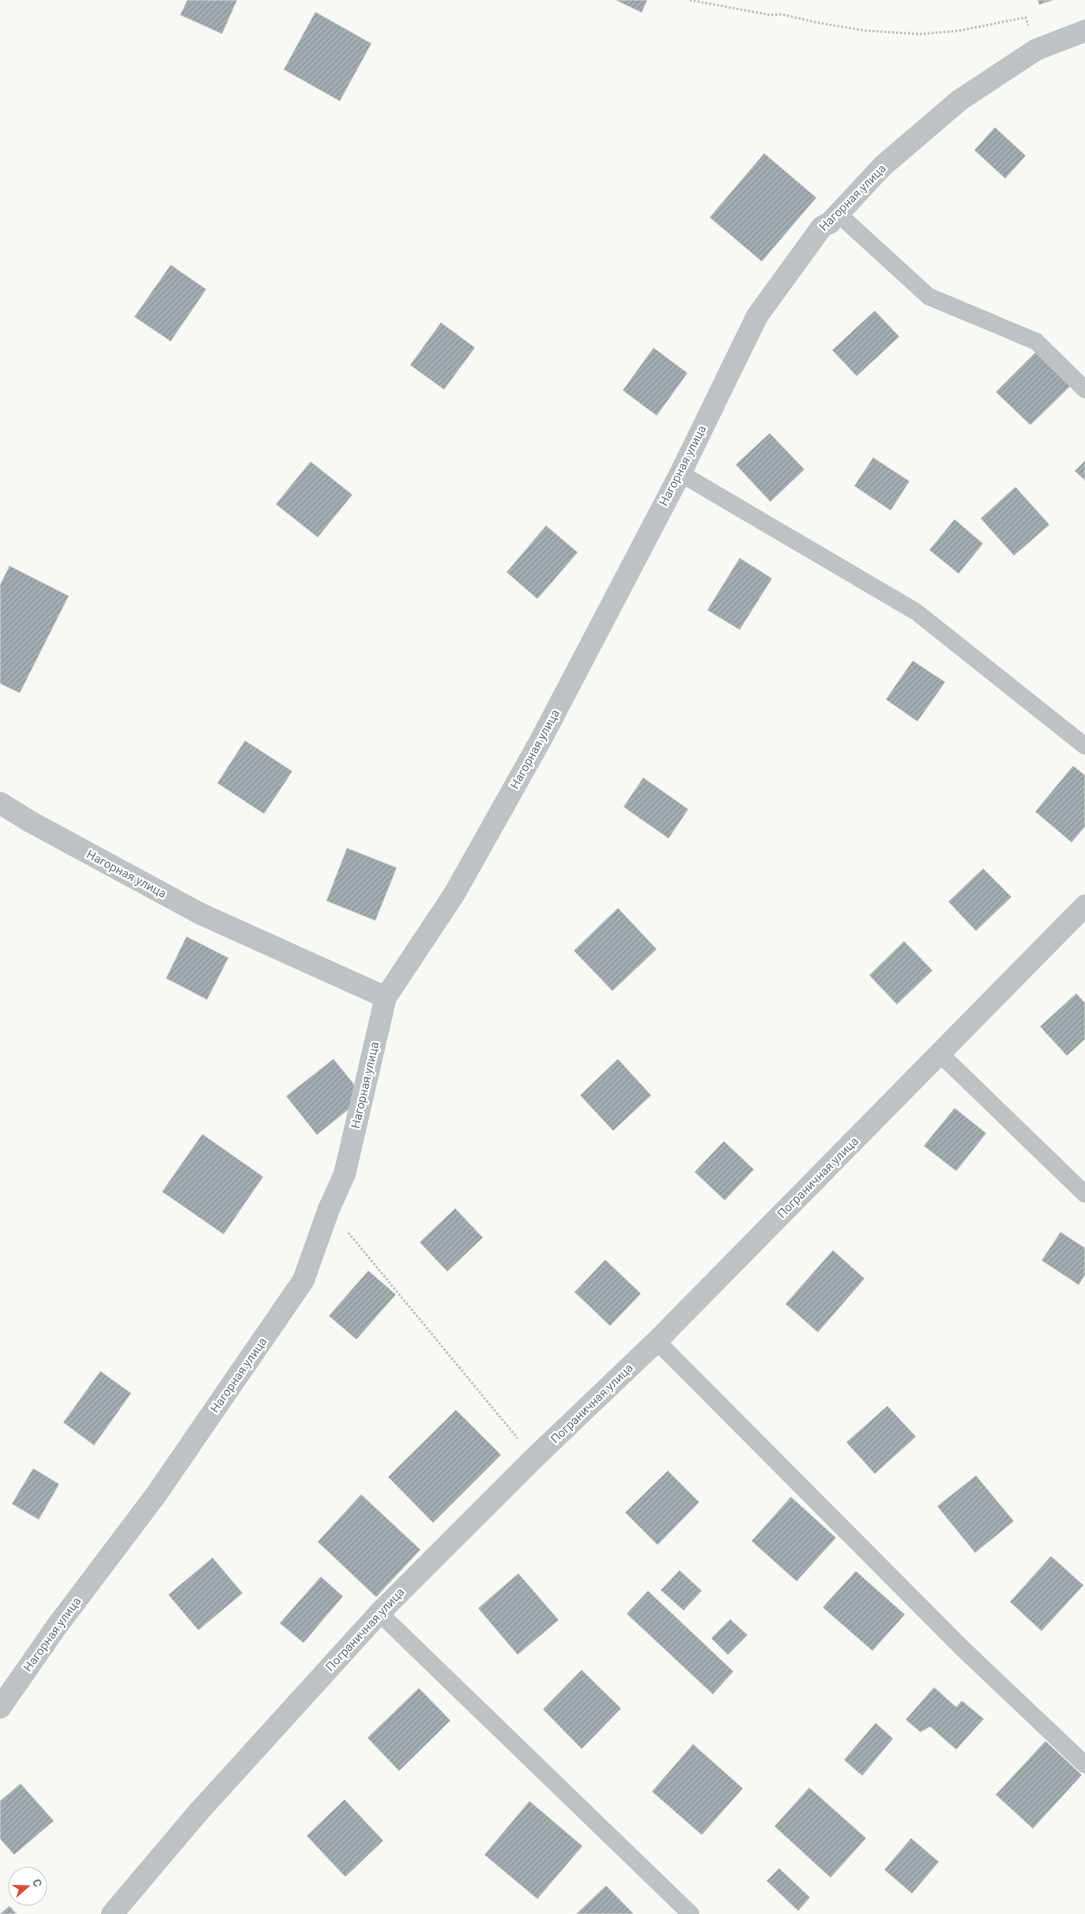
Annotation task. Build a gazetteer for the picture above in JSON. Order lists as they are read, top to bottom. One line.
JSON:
{"streets":{"street":["Нагорная улица","Пограничная улица"]},"north":"right"}
